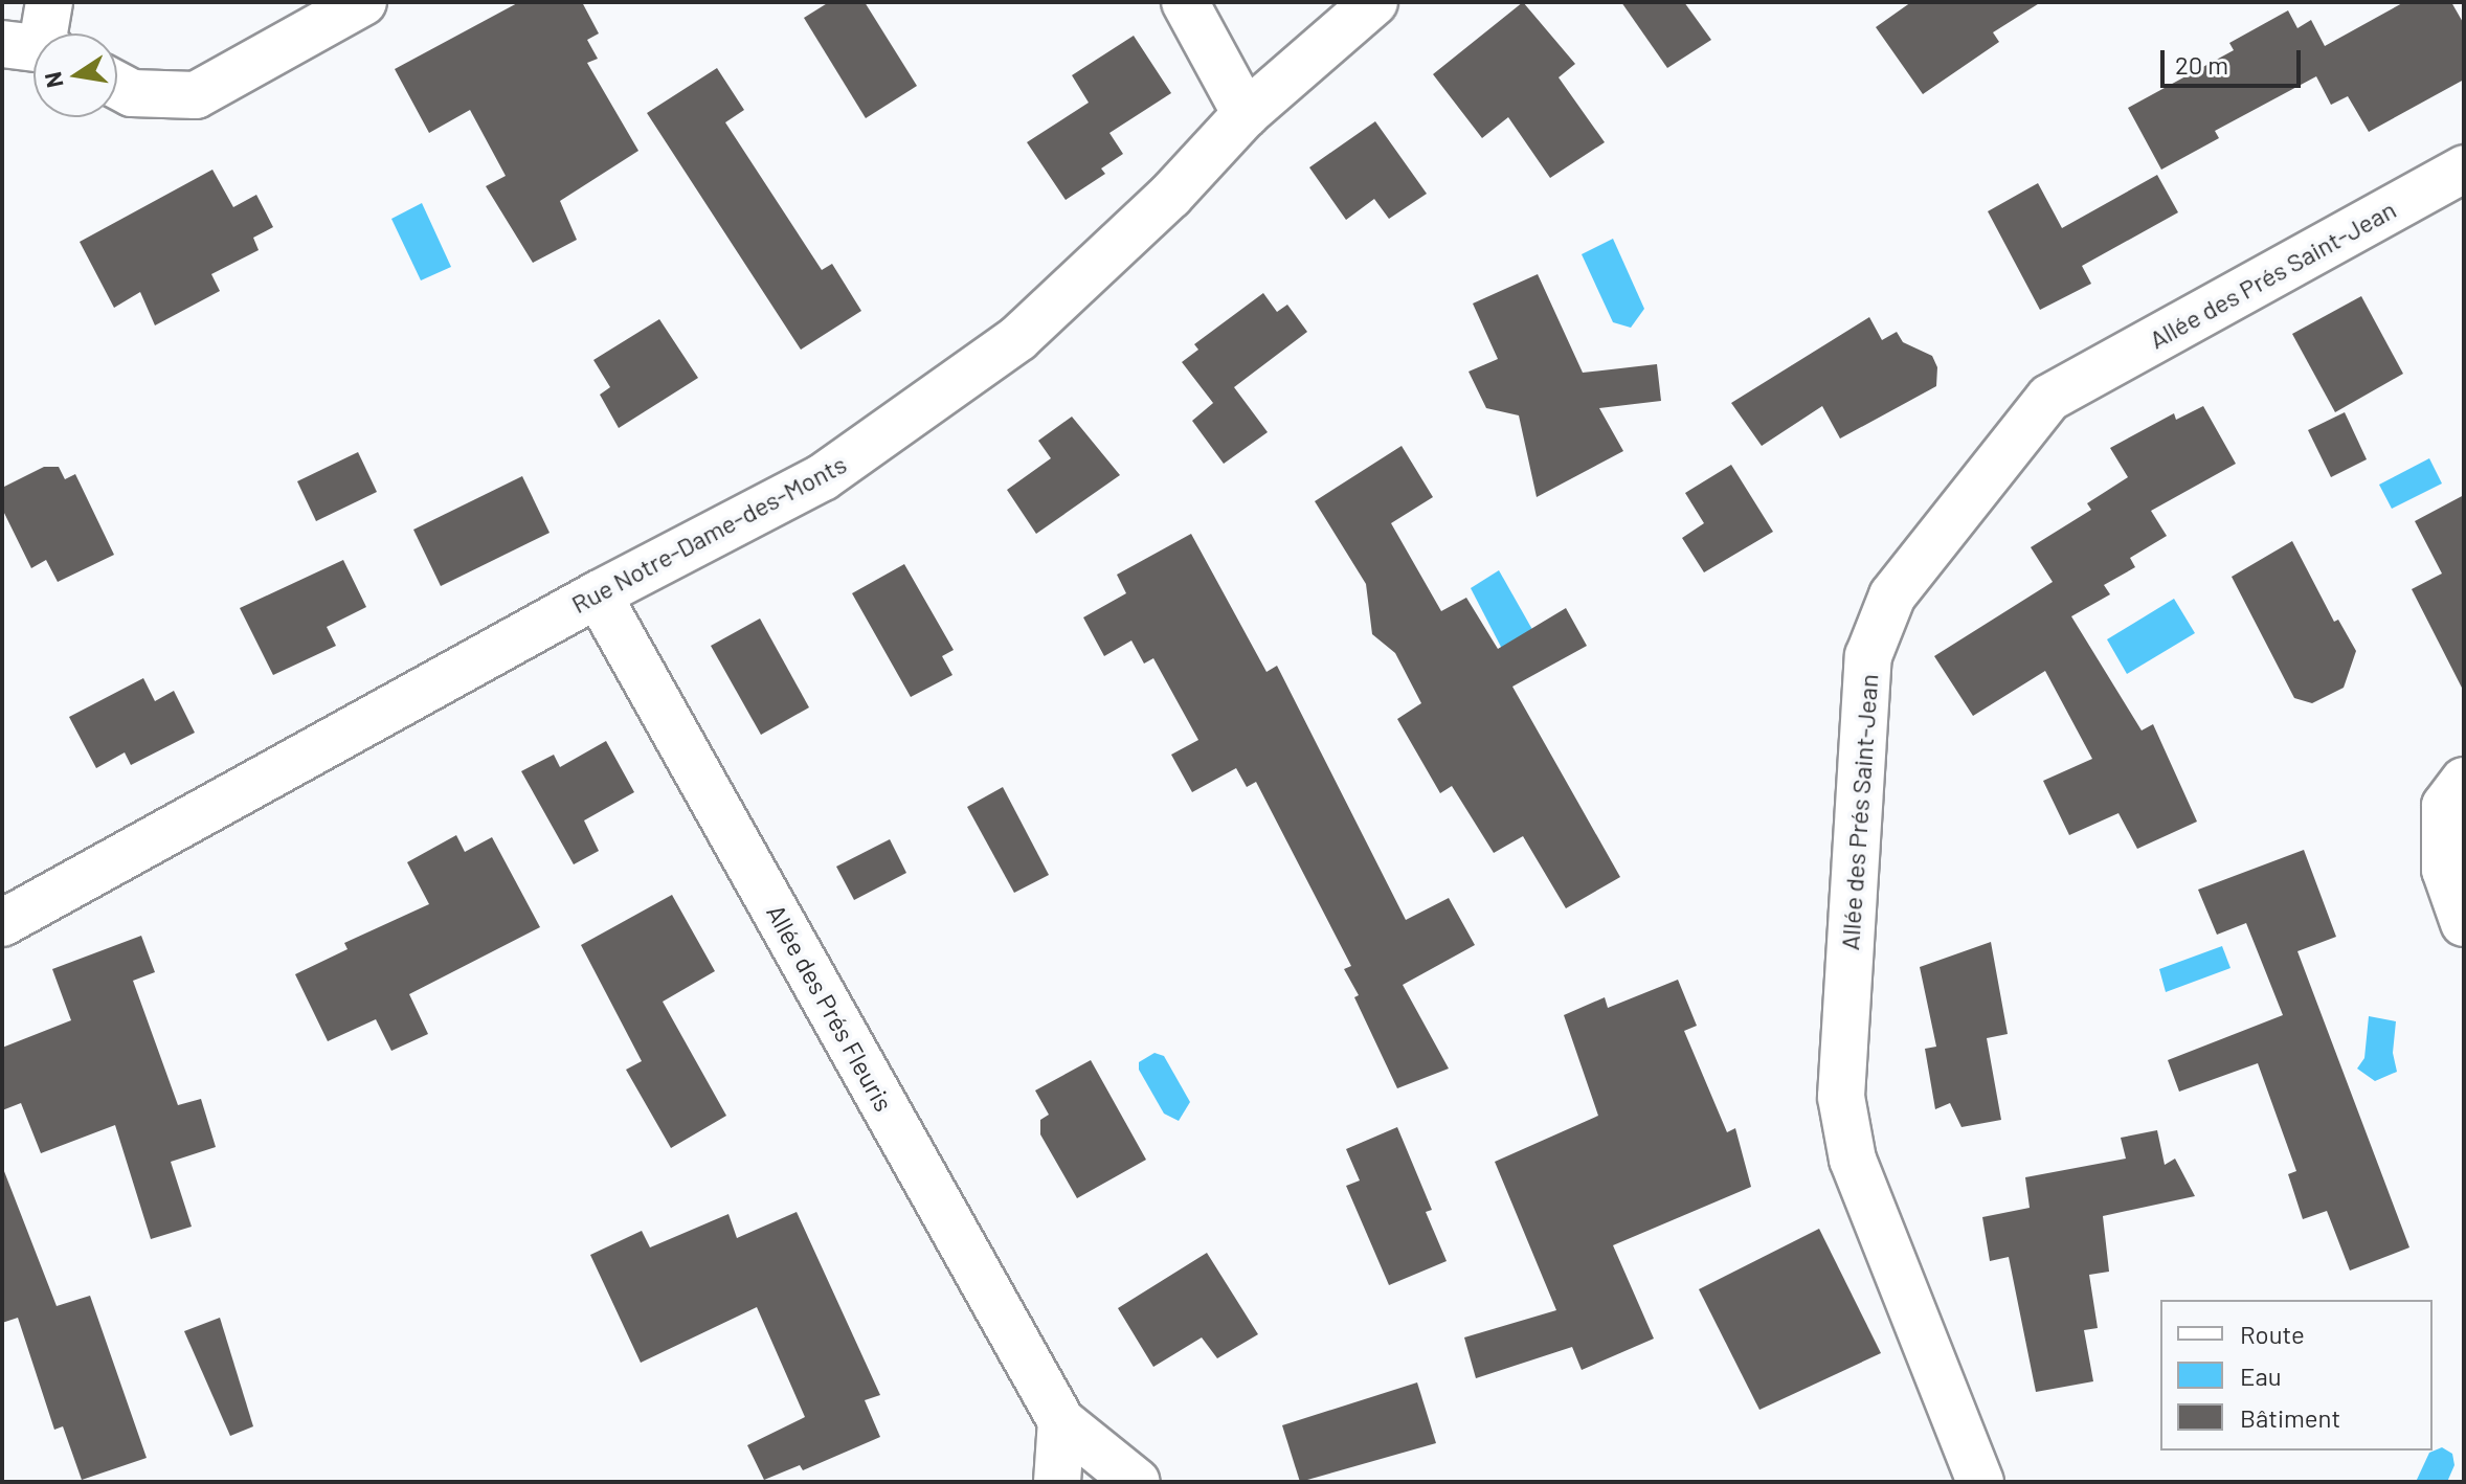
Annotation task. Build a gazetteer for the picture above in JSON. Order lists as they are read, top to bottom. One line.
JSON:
{"streets":{"street":["Allée des Prés Saint-Jean","Rue Notre-Dame-des-Monts","Allée des Prés Fleuris"]},"crossings":[["Rue Notre-Dame-des-Monts","Allée des Prés Fleuris"]],"legend":["Route","Eau","Bâtiment"],"scale_bar":"20 m","north":"left"}
